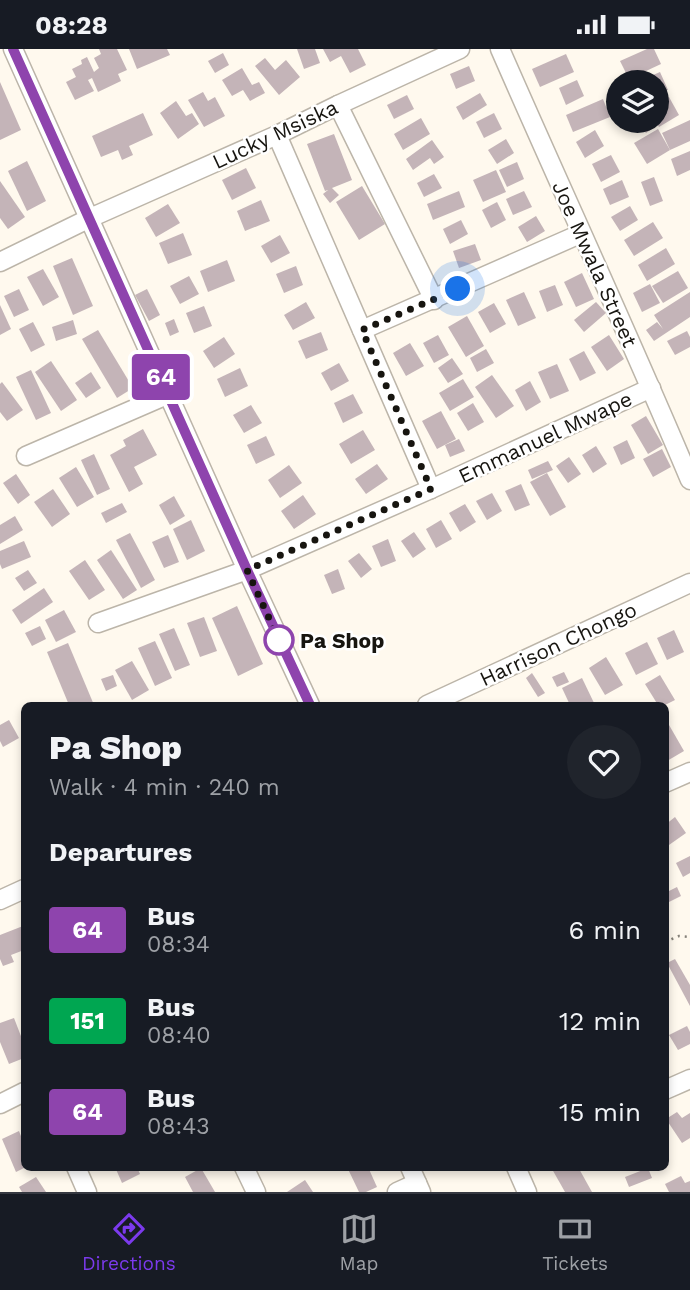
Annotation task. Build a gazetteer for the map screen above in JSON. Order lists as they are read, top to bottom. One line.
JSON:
{"streets":{"street":["Lucky Msiska","Joe Mwala Street","Emmanuel Mwape","Harrison Chongo"]},"crossings":[["Joe Mwala Street","Emmanuel Mwape"]],"places":["Pa Shop"],"lines":["bus line 64"],"page":{"status":"08:28","on_map":"64","heading":[["Pa Shop","Walk · 4 min · 240 m"],"Departures"],"list":[{"mark":"64","name":"Bus","note":"08:34","value":"6 min"},{"mark":"151","name":"Bus","note":"08:40","value":"12 min"},{"mark":"64","name":"Bus","note":"08:43","value":"15 min"}],"tabs":["Directions","Map","Tickets"]}}
